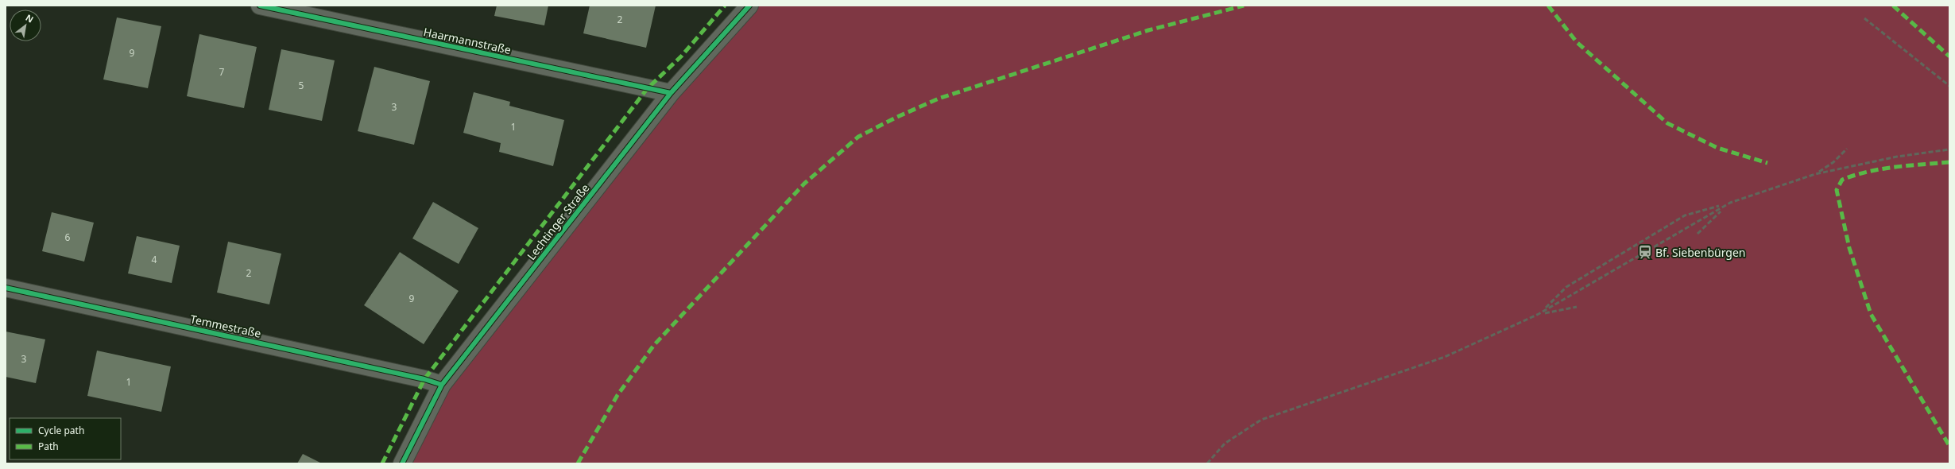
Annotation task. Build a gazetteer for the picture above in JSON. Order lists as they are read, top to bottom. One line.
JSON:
{"streets":{"street":["Haarmannstraße","Lechtinger Straße","Temmestraße"]},"crossings":[["Haarmannstraße","Lechtinger Straße"],["Lechtinger Straße","Temmestraße"]],"places":{"station":["Bf. Siebenbürgen"]},"house_numbers":["2","9","7","5","3","1","6","4","2","9","3","1"],"legend":["Cycle path","Path"],"north":"top right"}
